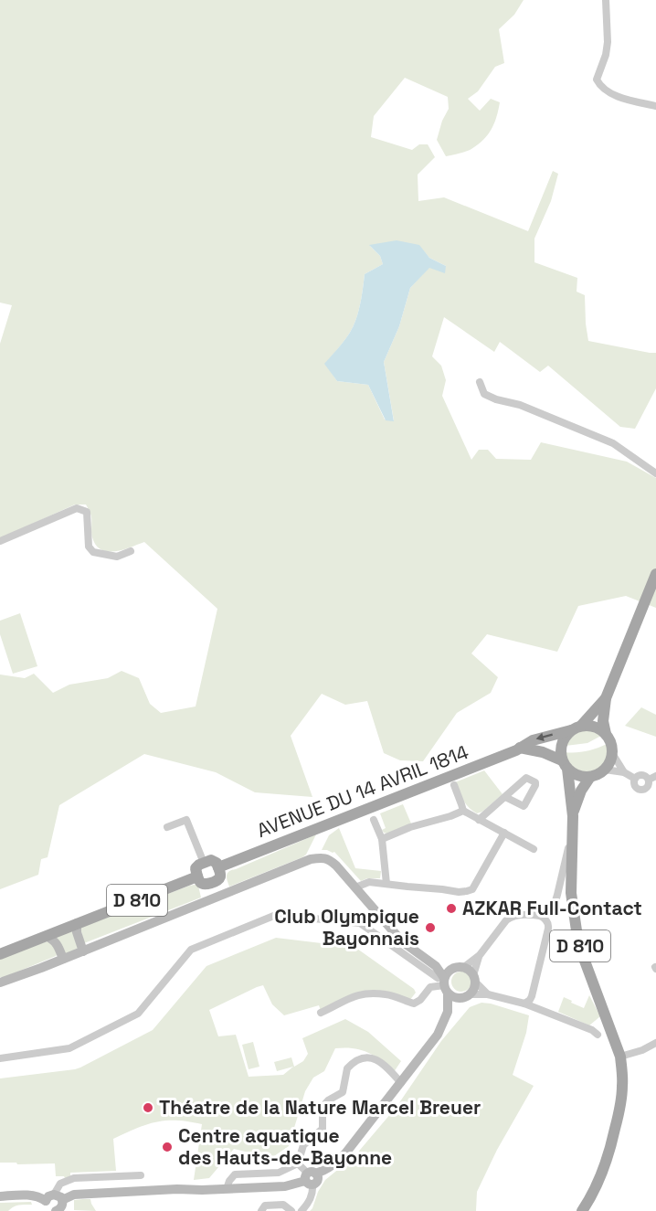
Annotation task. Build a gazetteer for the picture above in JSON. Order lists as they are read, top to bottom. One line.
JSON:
{"streets":{"main road":["AVENUE DU 14 AVRIL 1814","D 810"]},"crossings":[["AVENUE DU 14 AVRIL 1814","D 810"]],"places":["AZKAR Full-Contact","Club Olympique Bayonnais","Théatre de la Nature Marcel Breuer","Centre aquatique des Hauts-de-Bayonne"]}
